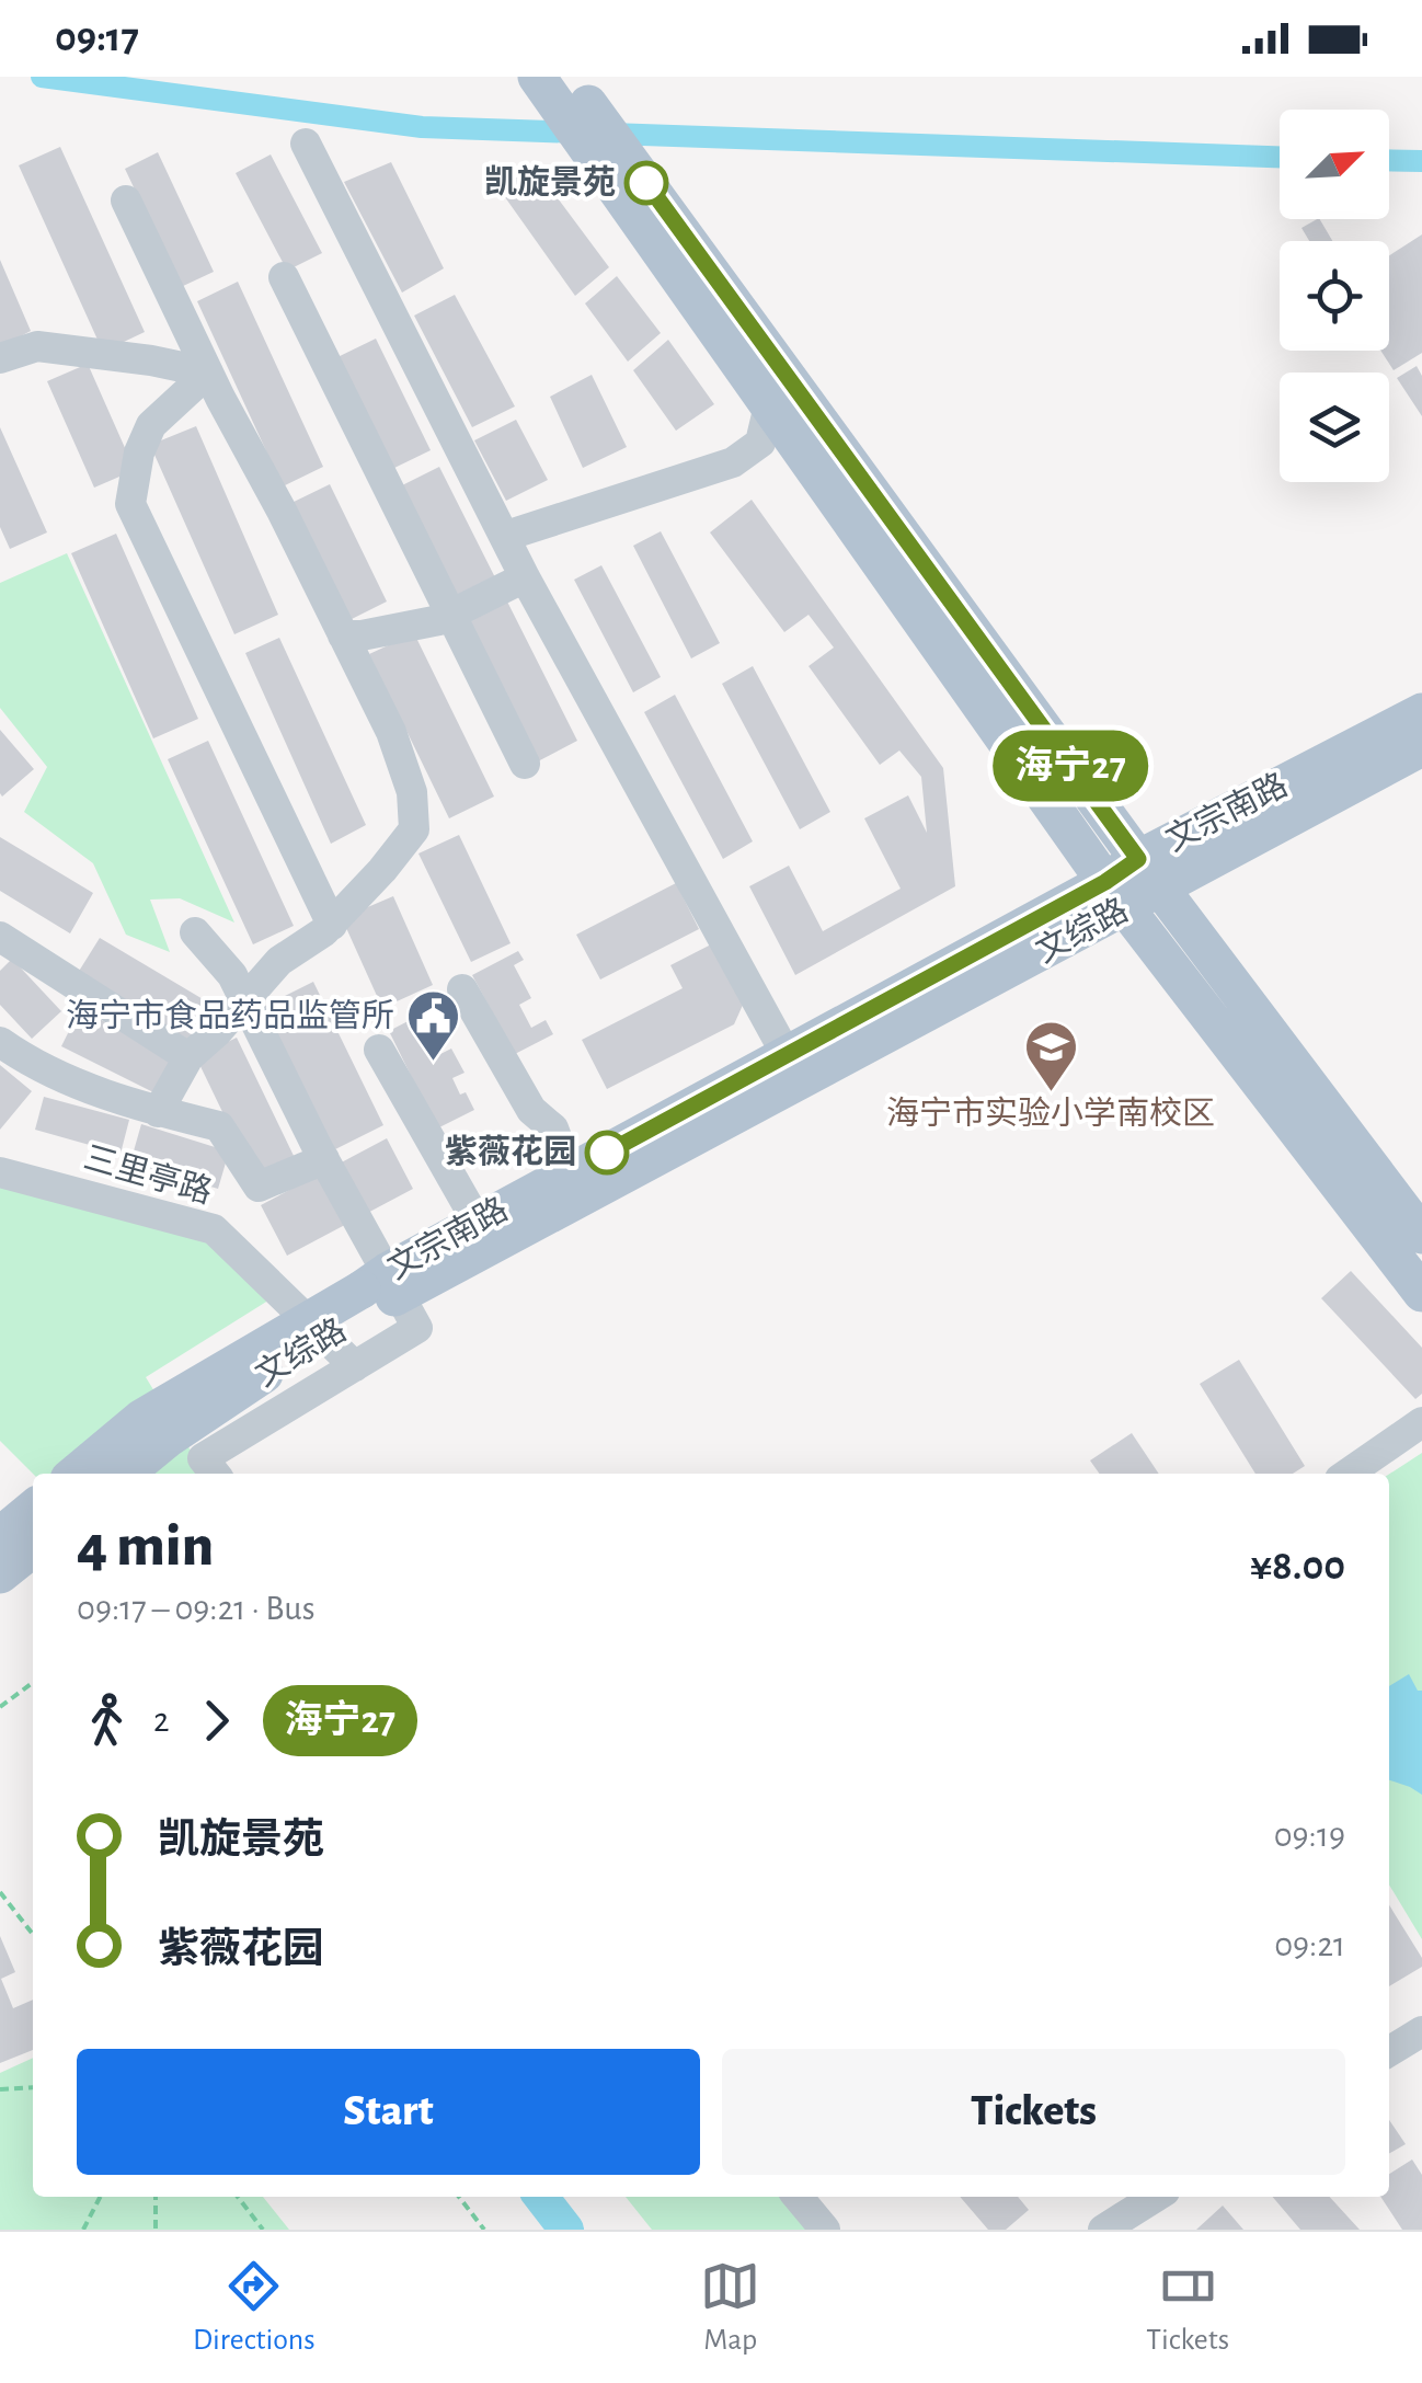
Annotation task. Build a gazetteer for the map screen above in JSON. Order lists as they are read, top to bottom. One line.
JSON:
{"streets":{"main road":["文宗南路","文综路"],"street":["三里亭路"]},"crossings":[["文宗南路","文综路"]],"places":{"other":["凯旋景苑","紫薇花园"],"public building":["海宁市食品药品监管所"],"school or university":["海宁市实验小学南校区"]},"lines":["bus line 海宁27"],"north":"top right","page":{"status":"09:17","on_map":"海宁27","heading":["4 min","09:17 – 09:21 · Bus","¥8.00"],"legs":["2","海宁27"],"list":[{"name":"凯旋景苑","value":"09:19"},{"name":"紫薇花园","value":"09:21"}],"buttons":["Start","Tickets"],"tabs":["Directions","Map","Tickets"]}}
